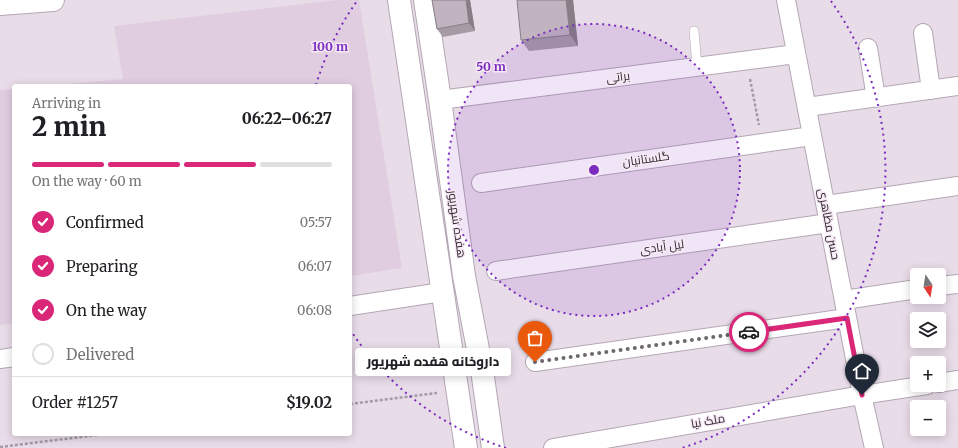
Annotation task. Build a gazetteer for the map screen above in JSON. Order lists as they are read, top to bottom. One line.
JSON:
{"streets":{"main road":["هفده شهریور"],"street":["براتی","گلستانیان","حسن مظاهری","لیل آبادی","ملک نیا"]},"crossings":[["براتی","هفده شهریور"],["براتی","حسن مظاهری"],["گلستانیان","حسن مظاهری"],["حسن مظاهری","لیل آبادی"],["حسن مظاهری","ملک نیا"]],"places":["داروخانه هفده شهریور"],"north":"bottom","page":{"heading":["2 min","Arriving in","06:22–06:27"],"panel":["Order #1257","$19.02"],"bar":"On the way · 60 m","list":[["Confirmed","05:57"],["Preparing","06:07"],["On the way","06:08"],"Delivered"],"map_buttons":["+","−"],"bubble":"داروخانه هفده شهریور"},"rings":["100 m","50 m"]}
